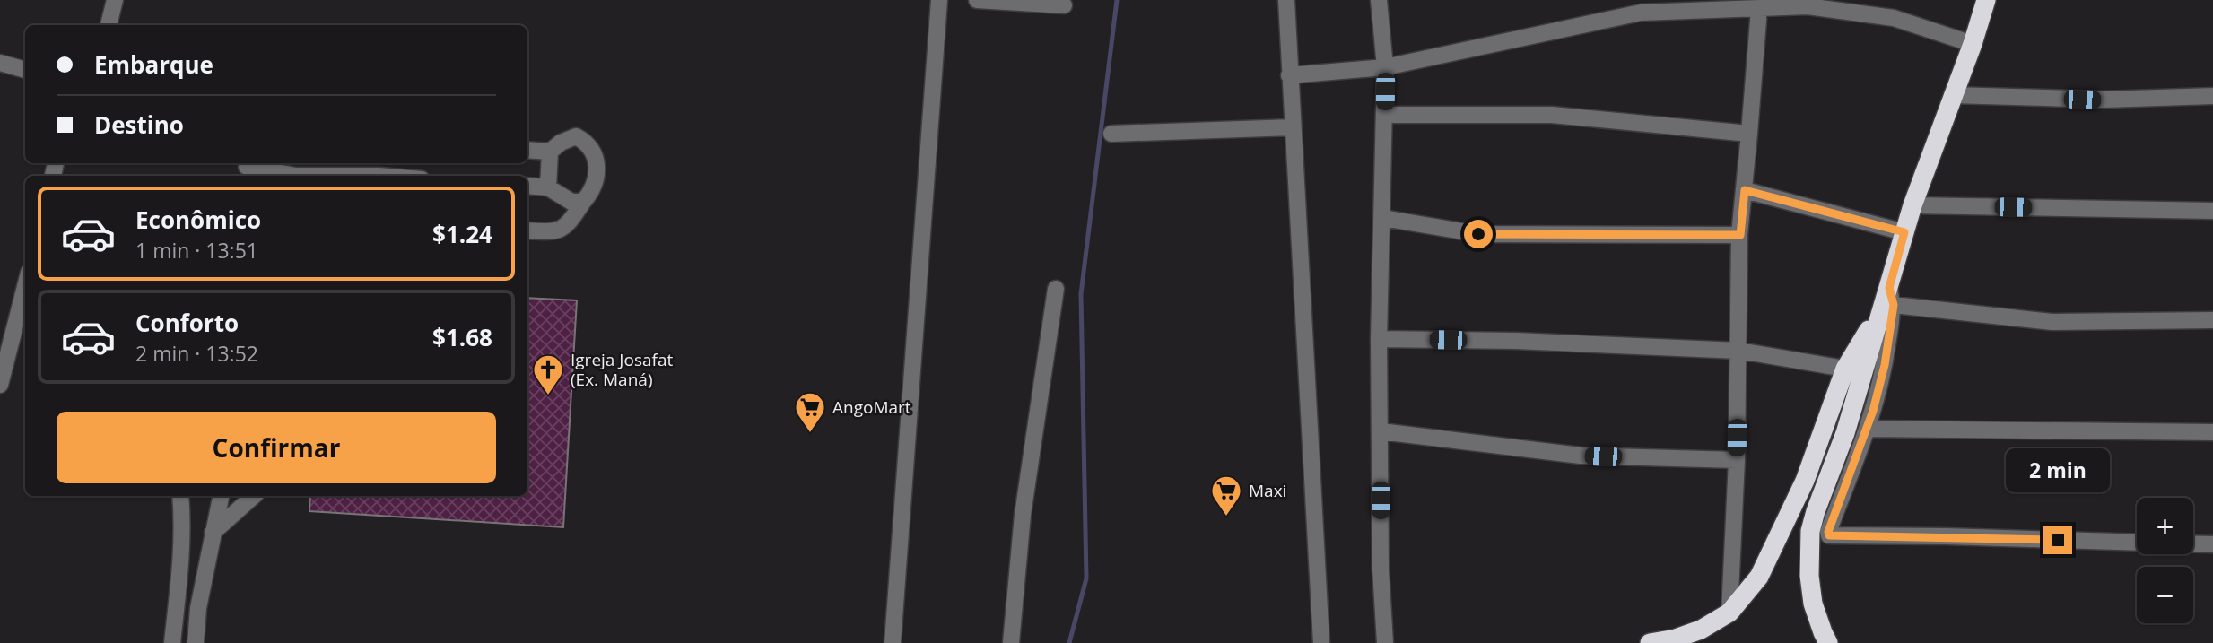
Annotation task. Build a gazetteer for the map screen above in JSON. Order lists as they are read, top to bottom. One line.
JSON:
{"places":{"church":["Igreja Josafat (Ex. Maná)"],"supermarket":["AngoMart","Maxi"]},"page":{"banner":["Embarque","Destino"],"list":[{"name":"Econômico","note":"1 min · 13:51","value":"$1.24"},{"name":"Conforto","note":"2 min · 13:52","value":"$1.68"}],"buttons":"Confirmar","bubble":"2 min","map_buttons":["+","−"]}}
